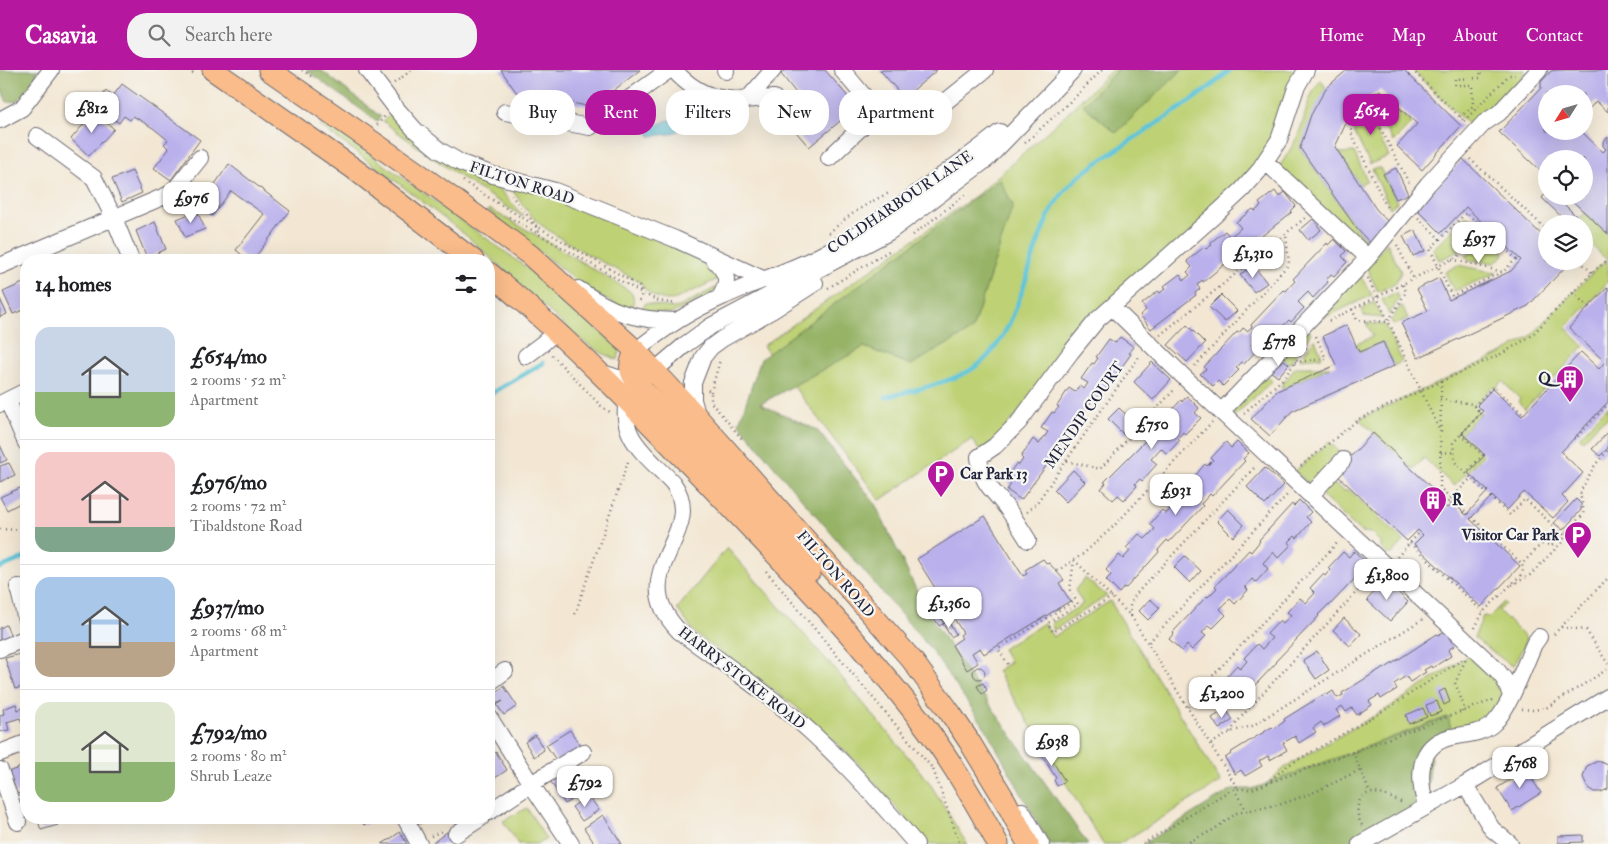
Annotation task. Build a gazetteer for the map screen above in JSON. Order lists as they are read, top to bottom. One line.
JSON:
{"streets":{"main road":["FILTON ROAD"],"street":["COLDHARBOUR LANE","HARRY STOKE ROAD"],"path":["MENDIP COURT"]},"crossings":[["FILTON ROAD","COLDHARBOUR LANE"],["FILTON ROAD","HARRY STOKE ROAD"],["COLDHARBOUR LANE","HARRY STOKE ROAD"]],"places":{"building":["Q","R"],"parking":["Car Park 13","Visitor Car Park"]},"north":"bottom left","page":{"header":"Casavia","search":"Search here","nav":["Home","Map","About","Contact"],"chip":["Buy","Rent","Filters","New","Apartment"],"price":["£812","£654","£976","£937","£1,310","£778","£750","£931","£1,800","£1,360","£1,200","£938","£768","£792"],"heading":"14 homes","list":[{"name":"£654/mo","note":"2 rooms · 52 m² · Apartment"},{"name":"£976/mo","note":"2 rooms · 72 m² · Tibaldstone Road"},{"name":"£937/mo","note":"2 rooms · 68 m² · Apartment"},{"name":"£792/mo","note":"2 rooms · 80 m² · Shrub Leaze"}]}}
